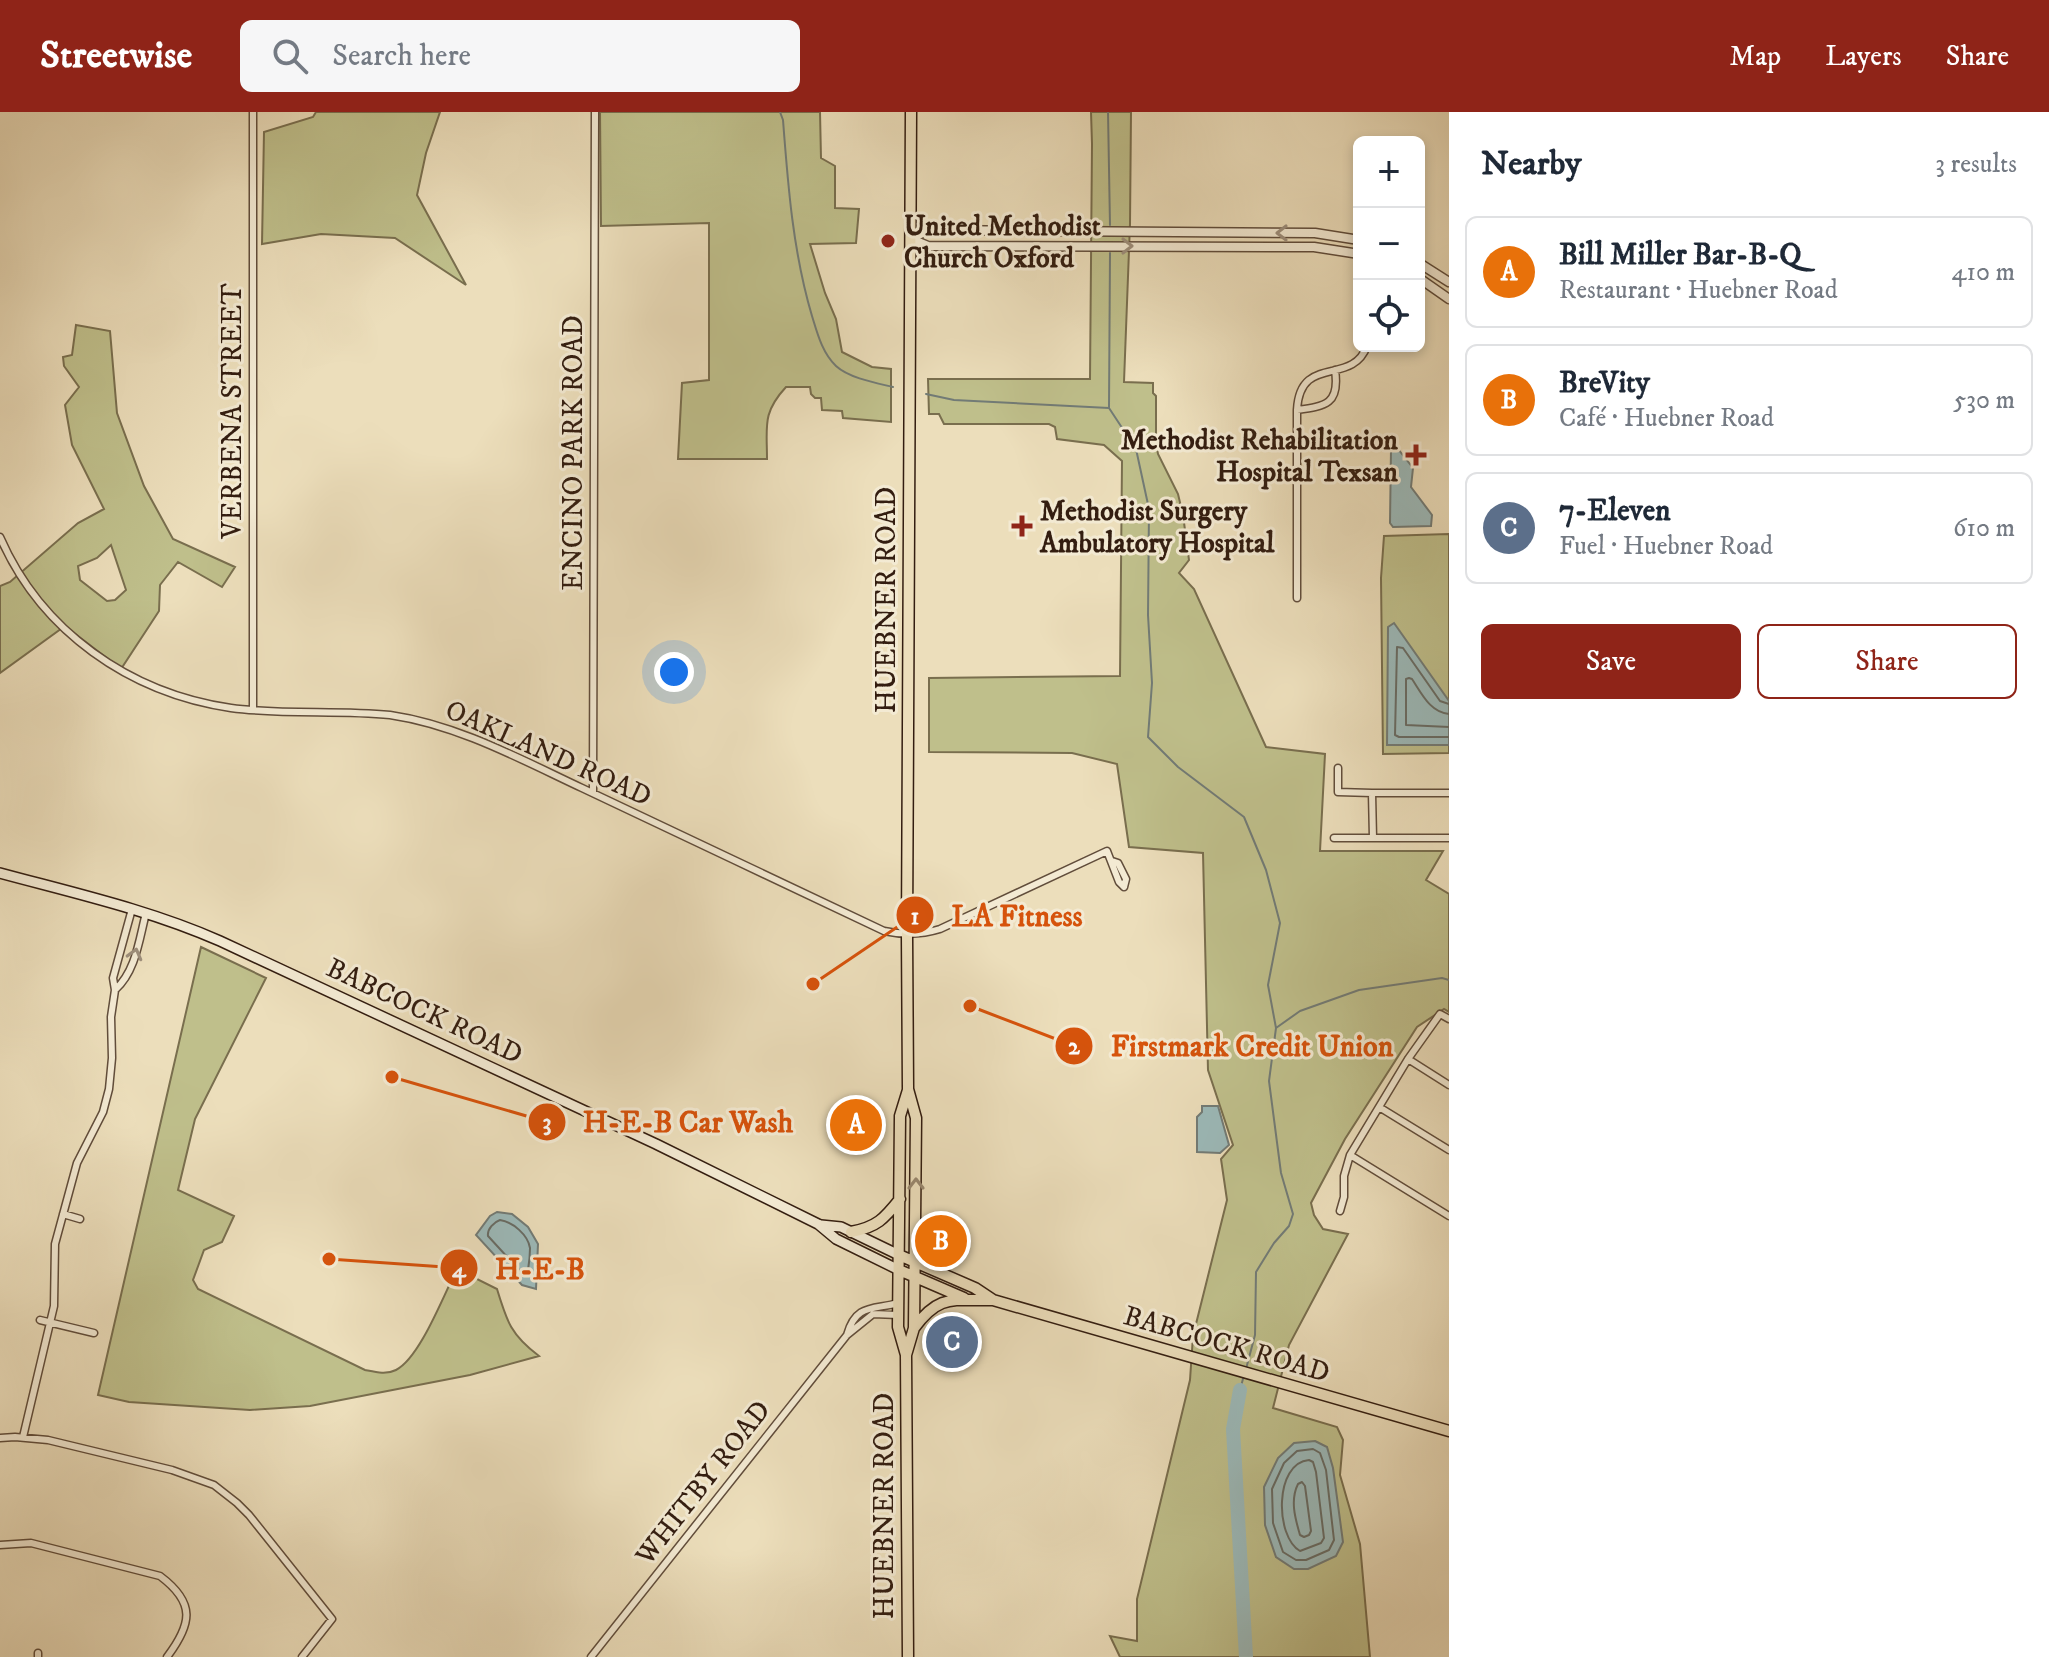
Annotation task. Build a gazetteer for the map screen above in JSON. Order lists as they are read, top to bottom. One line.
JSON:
{"streets":{"main road":["HUEBNER ROAD","BABCOCK ROAD"],"street":["VERBENA STREET","ENCINO PARK ROAD","OAKLAND ROAD","WHITBY ROAD"]},"crossings":[["VERBENA STREET","OAKLAND ROAD"],["ENCINO PARK ROAD","OAKLAND ROAD"],["HUEBNER ROAD","OAKLAND ROAD"],["HUEBNER ROAD","BABCOCK ROAD"],["HUEBNER ROAD","WHITBY ROAD"]],"places":{"other":["United Methodist Church Oxford","LA Fitness","Firstmark Credit Union","H-E-B Car Wash","H-E-B"],"health":["Methodist Rehabilitation Hospital Texsan","Methodist Surgery Ambulatory Hospital"]},"page":{"header":"Streetwise","search":"Search here","nav":["Map","Layers","Share"],"heading":["Nearby","3 results"],"map_buttons":["+","−"],"list":[{"mark":"A","name":"Bill Miller Bar-B-Q","note":"Restaurant · Huebner Road","value":"410 m"},{"mark":"B","name":"BreVity","note":"Café · Huebner Road","value":"530 m"},{"mark":"C","name":"7-Eleven","note":"Fuel · Huebner Road","value":"610 m"}],"buttons":["Save","Share"],"pins":["A","B","C"]}}
